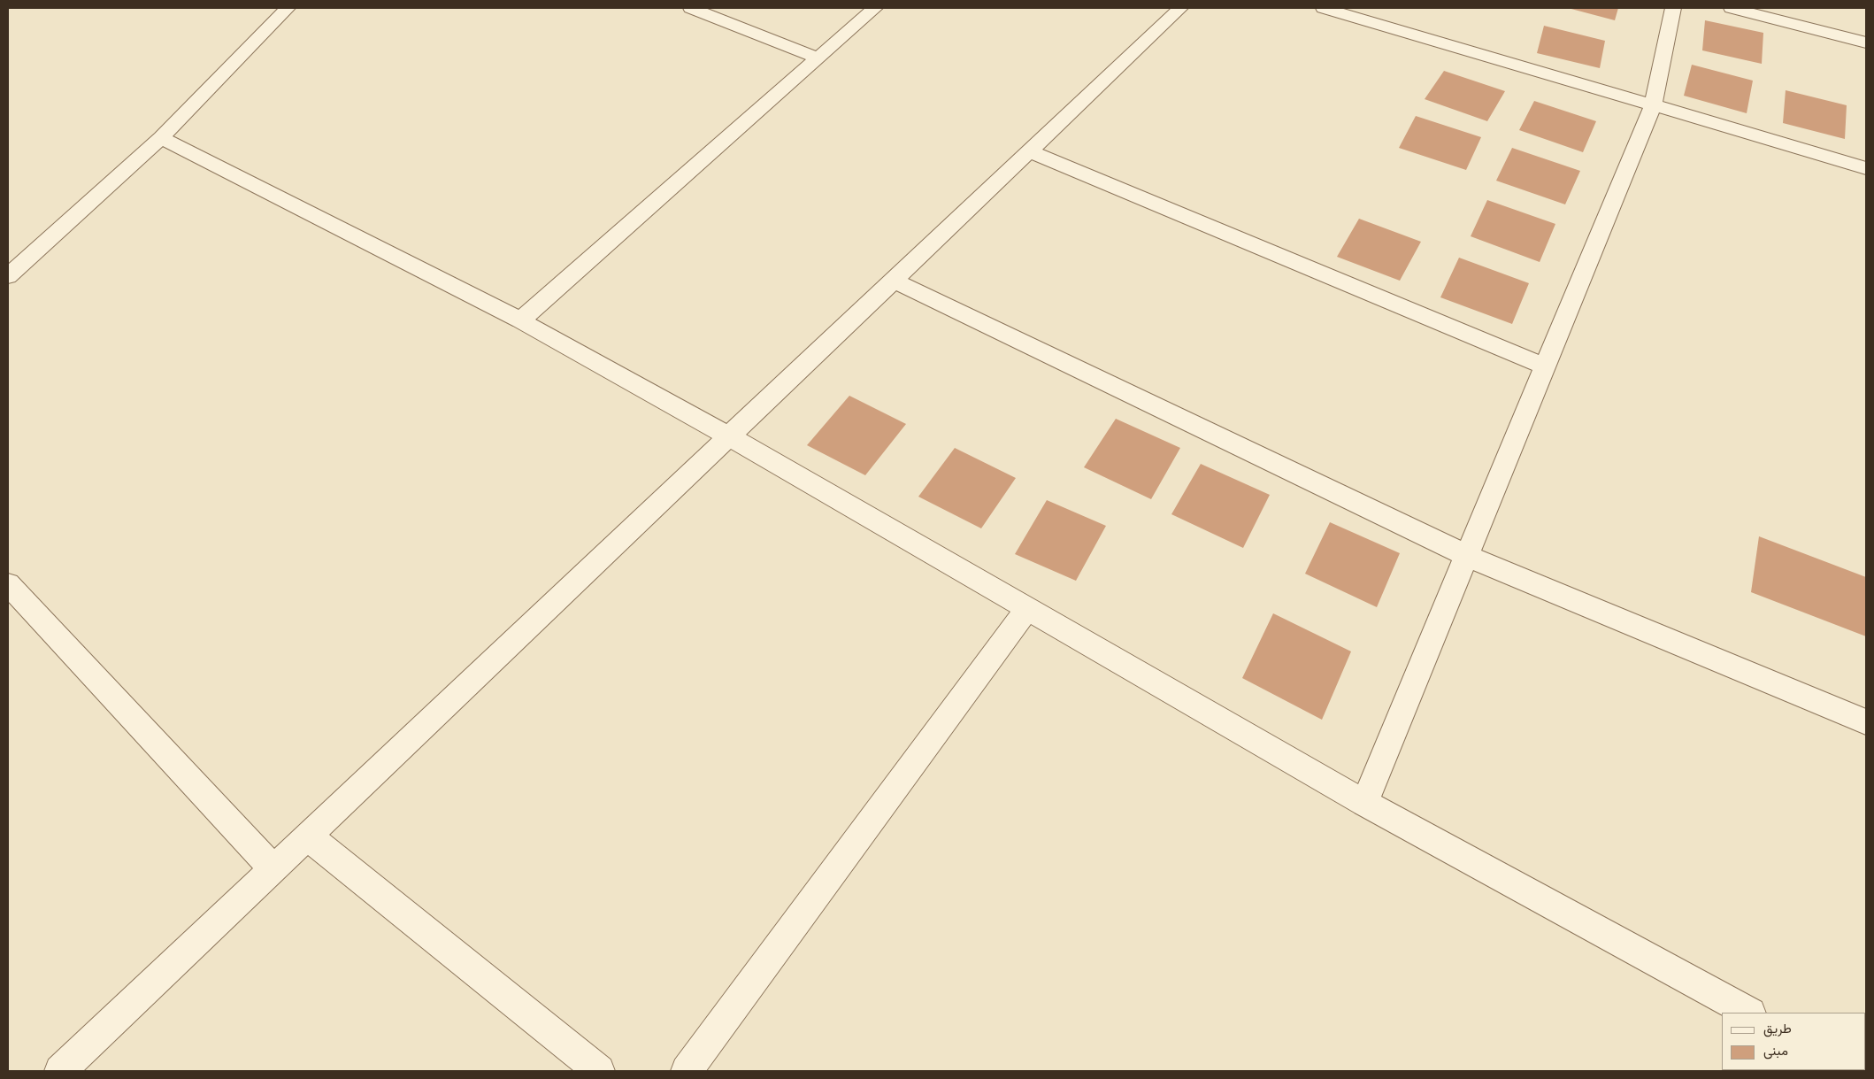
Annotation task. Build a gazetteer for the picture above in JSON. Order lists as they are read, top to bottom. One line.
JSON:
{"legend":["طريق","مبنى"]}
